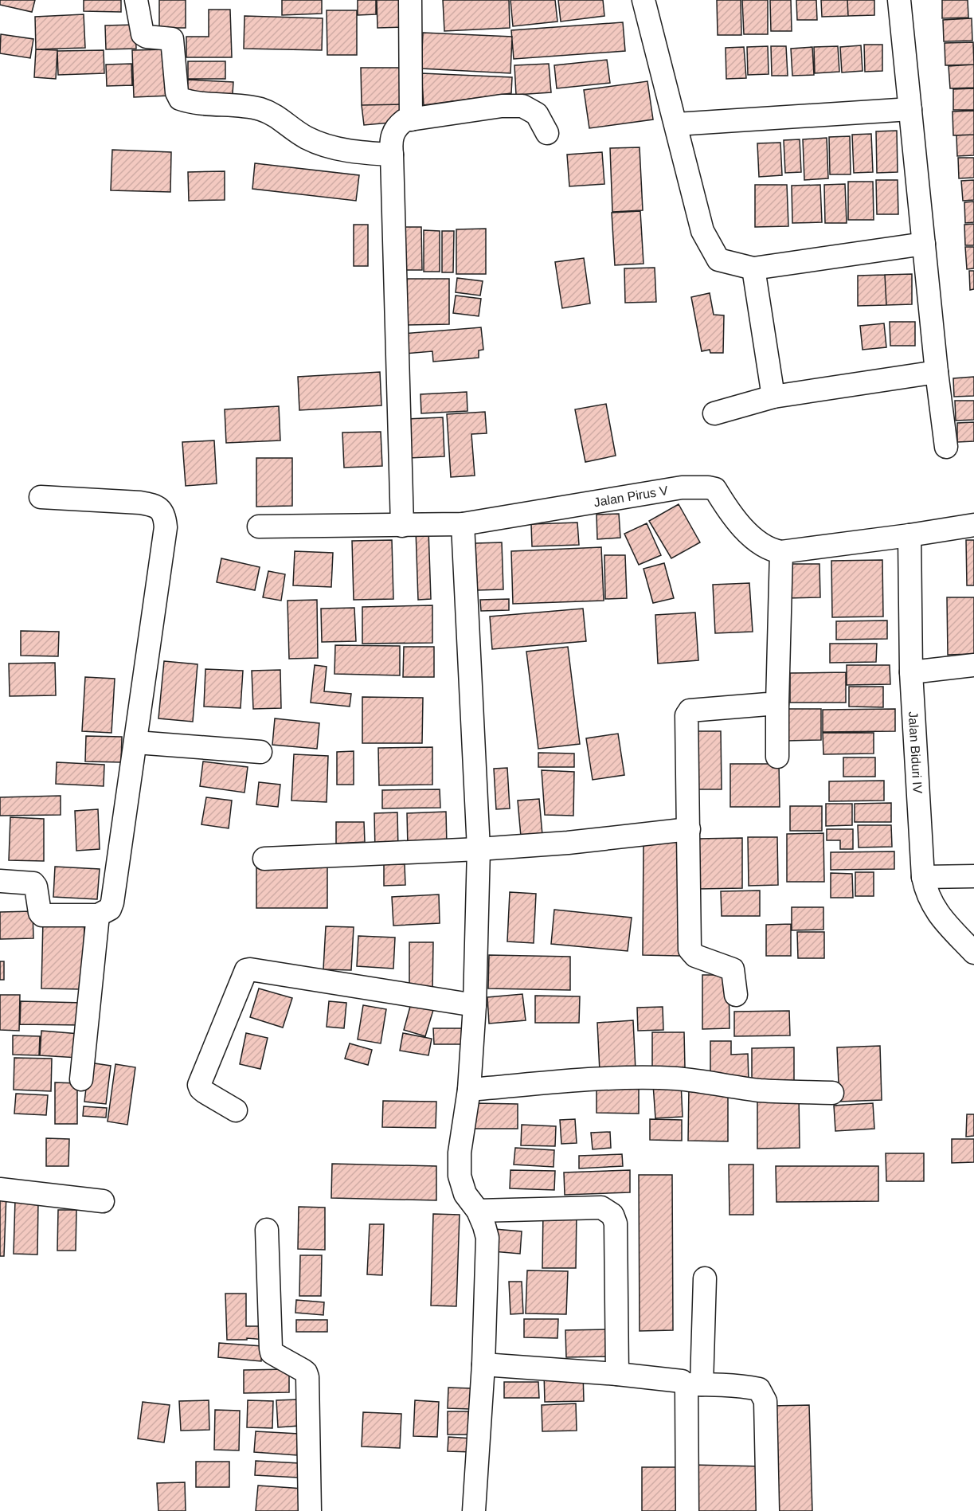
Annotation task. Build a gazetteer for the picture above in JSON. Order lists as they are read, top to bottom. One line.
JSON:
{"streets":{"street":["Jalan Pirus V","Jalan Biduri IV"]}}
